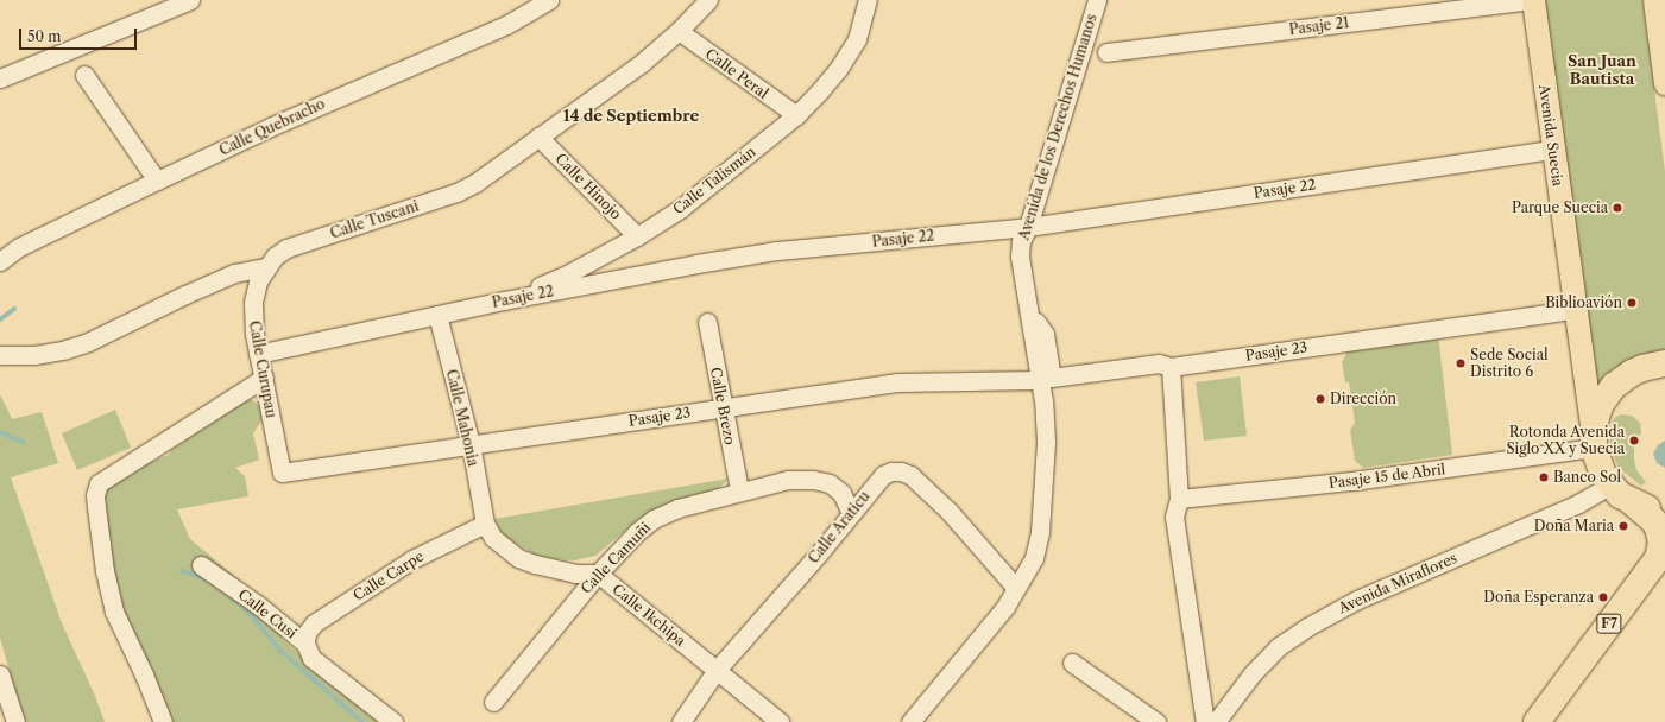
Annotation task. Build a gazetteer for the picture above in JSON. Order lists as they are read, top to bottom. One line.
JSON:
{"streets":{"highway":["F7"],"main road":["Avenida Suecia"],"street":["Pasaje 21","Calle Peral","Calle Quebracho","Avenida de los Derechos Humanos","Calle Talismán","Calle Hinojo","Pasaje 22","Calle Tuscani","Pasaje 23","Calle Curupau","Calle Brezo","Calle Mahonia","Pasaje 15 de Abril","Calle Araticu","Calle Camuñi","Calle Carpe","Avenida Miraflores","Calle Cusi","Calle Ikchipa"]},"crossings":[["Pasaje 21","Avenida Suecia"],["Calle Peral","Calle Talismán"],["Calle Peral","Calle Tuscani"],["Avenida de los Derechos Humanos","Pasaje 22"],["Avenida de los Derechos Humanos","Pasaje 23"],["Avenida de los Derechos Humanos","Calle Araticu"],["Avenida Suecia","Pasaje 22"],["Avenida Suecia","Pasaje 23"],["Avenida Suecia","Pasaje 15 de Abril"],["Avenida Suecia","F7"],["Calle Talismán","Calle Hinojo"],["Calle Talismán","Pasaje 22"],["Calle Hinojo","Calle Tuscani"],["Pasaje 22","Calle Curupau"],["Pasaje 22","Calle Mahonia"],["Calle Tuscani","Calle Curupau"],["Pasaje 23","Calle Curupau"],["Pasaje 23","Calle Brezo"],["Pasaje 23","Calle Mahonia"],["Calle Brezo","Calle Camuñi"],["Calle Mahonia","Calle Carpe"],["Calle Mahonia","Calle Ikchipa"],["Pasaje 15 de Abril","F7"],["Calle Araticu","Calle Camuñi"],["Calle Araticu","Calle Ikchipa"],["Calle Camuñi","Calle Ikchipa"],["Calle Carpe","Calle Cusi"],["Calle Carpe","Calle Ikchipa"],["Avenida Miraflores","F7"]],"districts":["San Juan Bautista","14 de Septiembre"],"places":["Parque Suecia","Biblioavión","Sede Social Distrito 6","Dirección","Rotonda Avenida Siglo XX y Suecia","Banco Sol","Doña Maria","Doña Esperanza"],"scale_bar":"50 m"}
